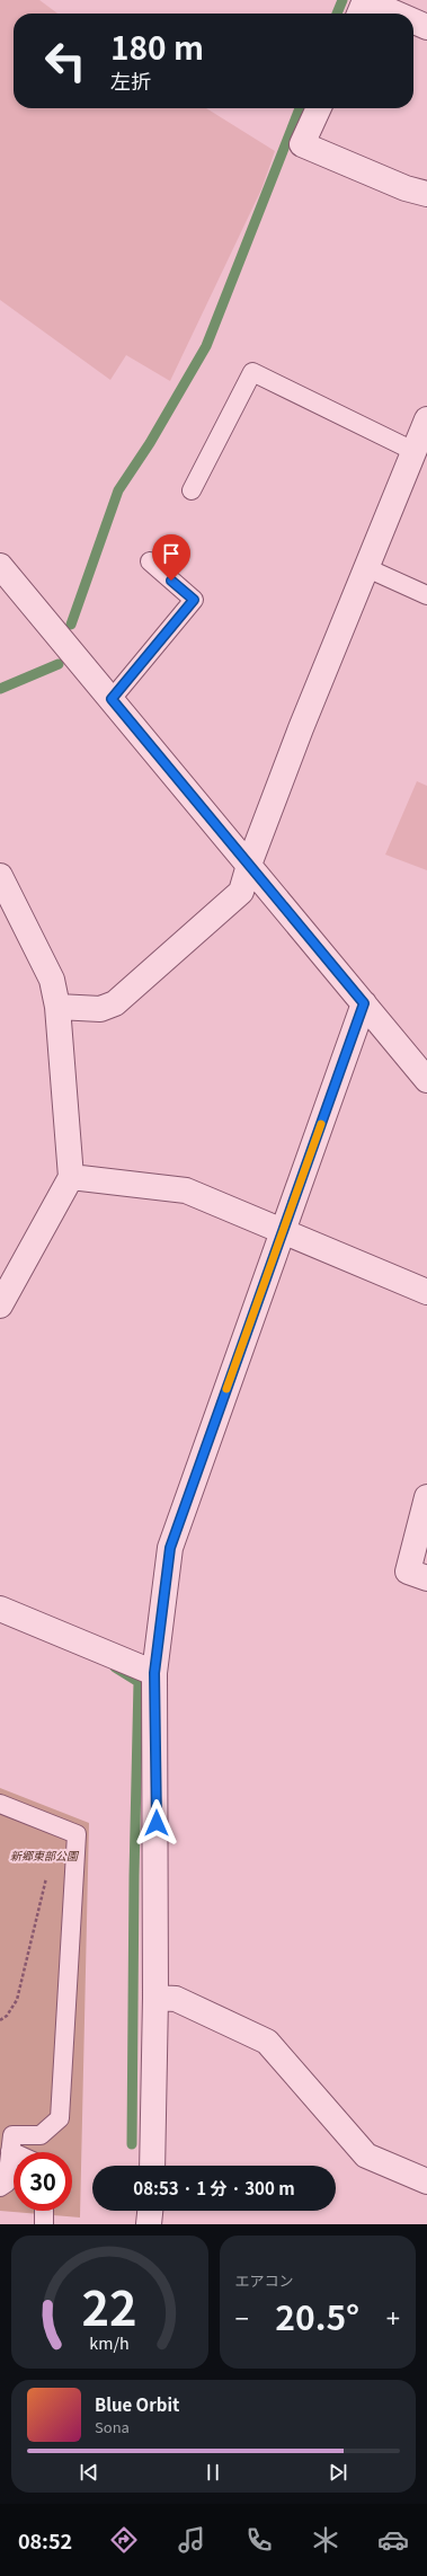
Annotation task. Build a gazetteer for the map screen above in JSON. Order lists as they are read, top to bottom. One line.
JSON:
{"parks":["新郷東部公園"],"page":{"turn":["180 m","左折"],"limit":"30","trip":"08:53 · 1 分 · 300 m","tile":"エアコン","heat":["−","20.5°","+"],"song":["Blue Orbit","Sona"],"tabs":"08:52","gauge":["22","km/h"]}}
